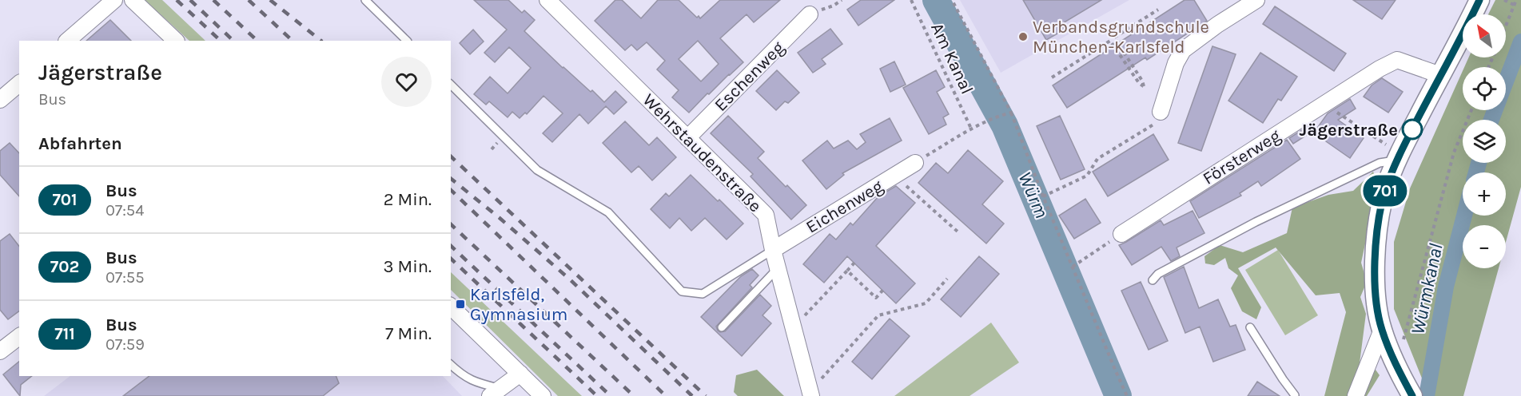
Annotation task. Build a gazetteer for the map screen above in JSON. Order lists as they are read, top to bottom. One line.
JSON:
{"streets":{"street":["Eschenweg","Wehrstaudenstraße","Försterweg","Eichenweg"],"path":["Am Kanal"]},"crossings":[["Eschenweg","Wehrstaudenstraße"],["Wehrstaudenstraße","Eichenweg"]],"water":["Würm","Würmkanal"],"places":{"other":["Verbandsgrundschule München-Karlsfeld","Jägerstraße"],"transit":["Karlsfeld, Gymnasium"]},"lines":["bus line 701"],"north":"top left","page":{"on_map":"701","map_buttons":["+","−"],"heading":[["Jägerstraße","Bus"],"Abfahrten"],"list":[{"mark":"701","name":"Bus","note":"07:54","value":"2 Min."},{"mark":"702","name":"Bus","note":"07:55","value":"3 Min."},{"mark":"711","name":"Bus","note":"07:59","value":"7 Min."}]}}
